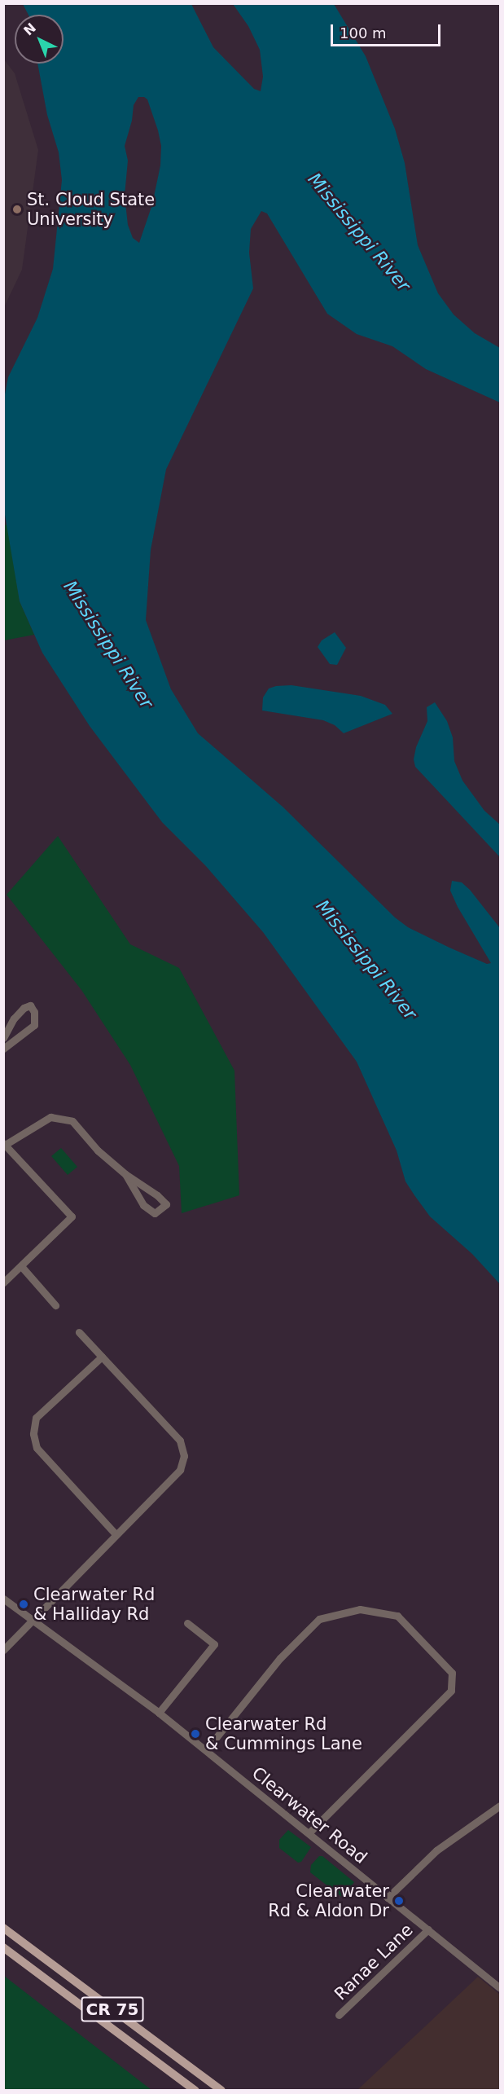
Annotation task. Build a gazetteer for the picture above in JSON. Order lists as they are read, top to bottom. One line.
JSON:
{"streets":{"main road":["CR 75"],"street":["Clearwater Road","Ranae Lane"]},"crossings":[["Clearwater Road","Ranae Lane"]],"water":["Mississippi River"],"places":["St. Cloud State University","Clearwater Rd & Halliday Rd","Clearwater Rd & Cummings Lane","Clearwater Rd & Aldon Dr"],"scale_bar":"100 m","north":"top left"}
